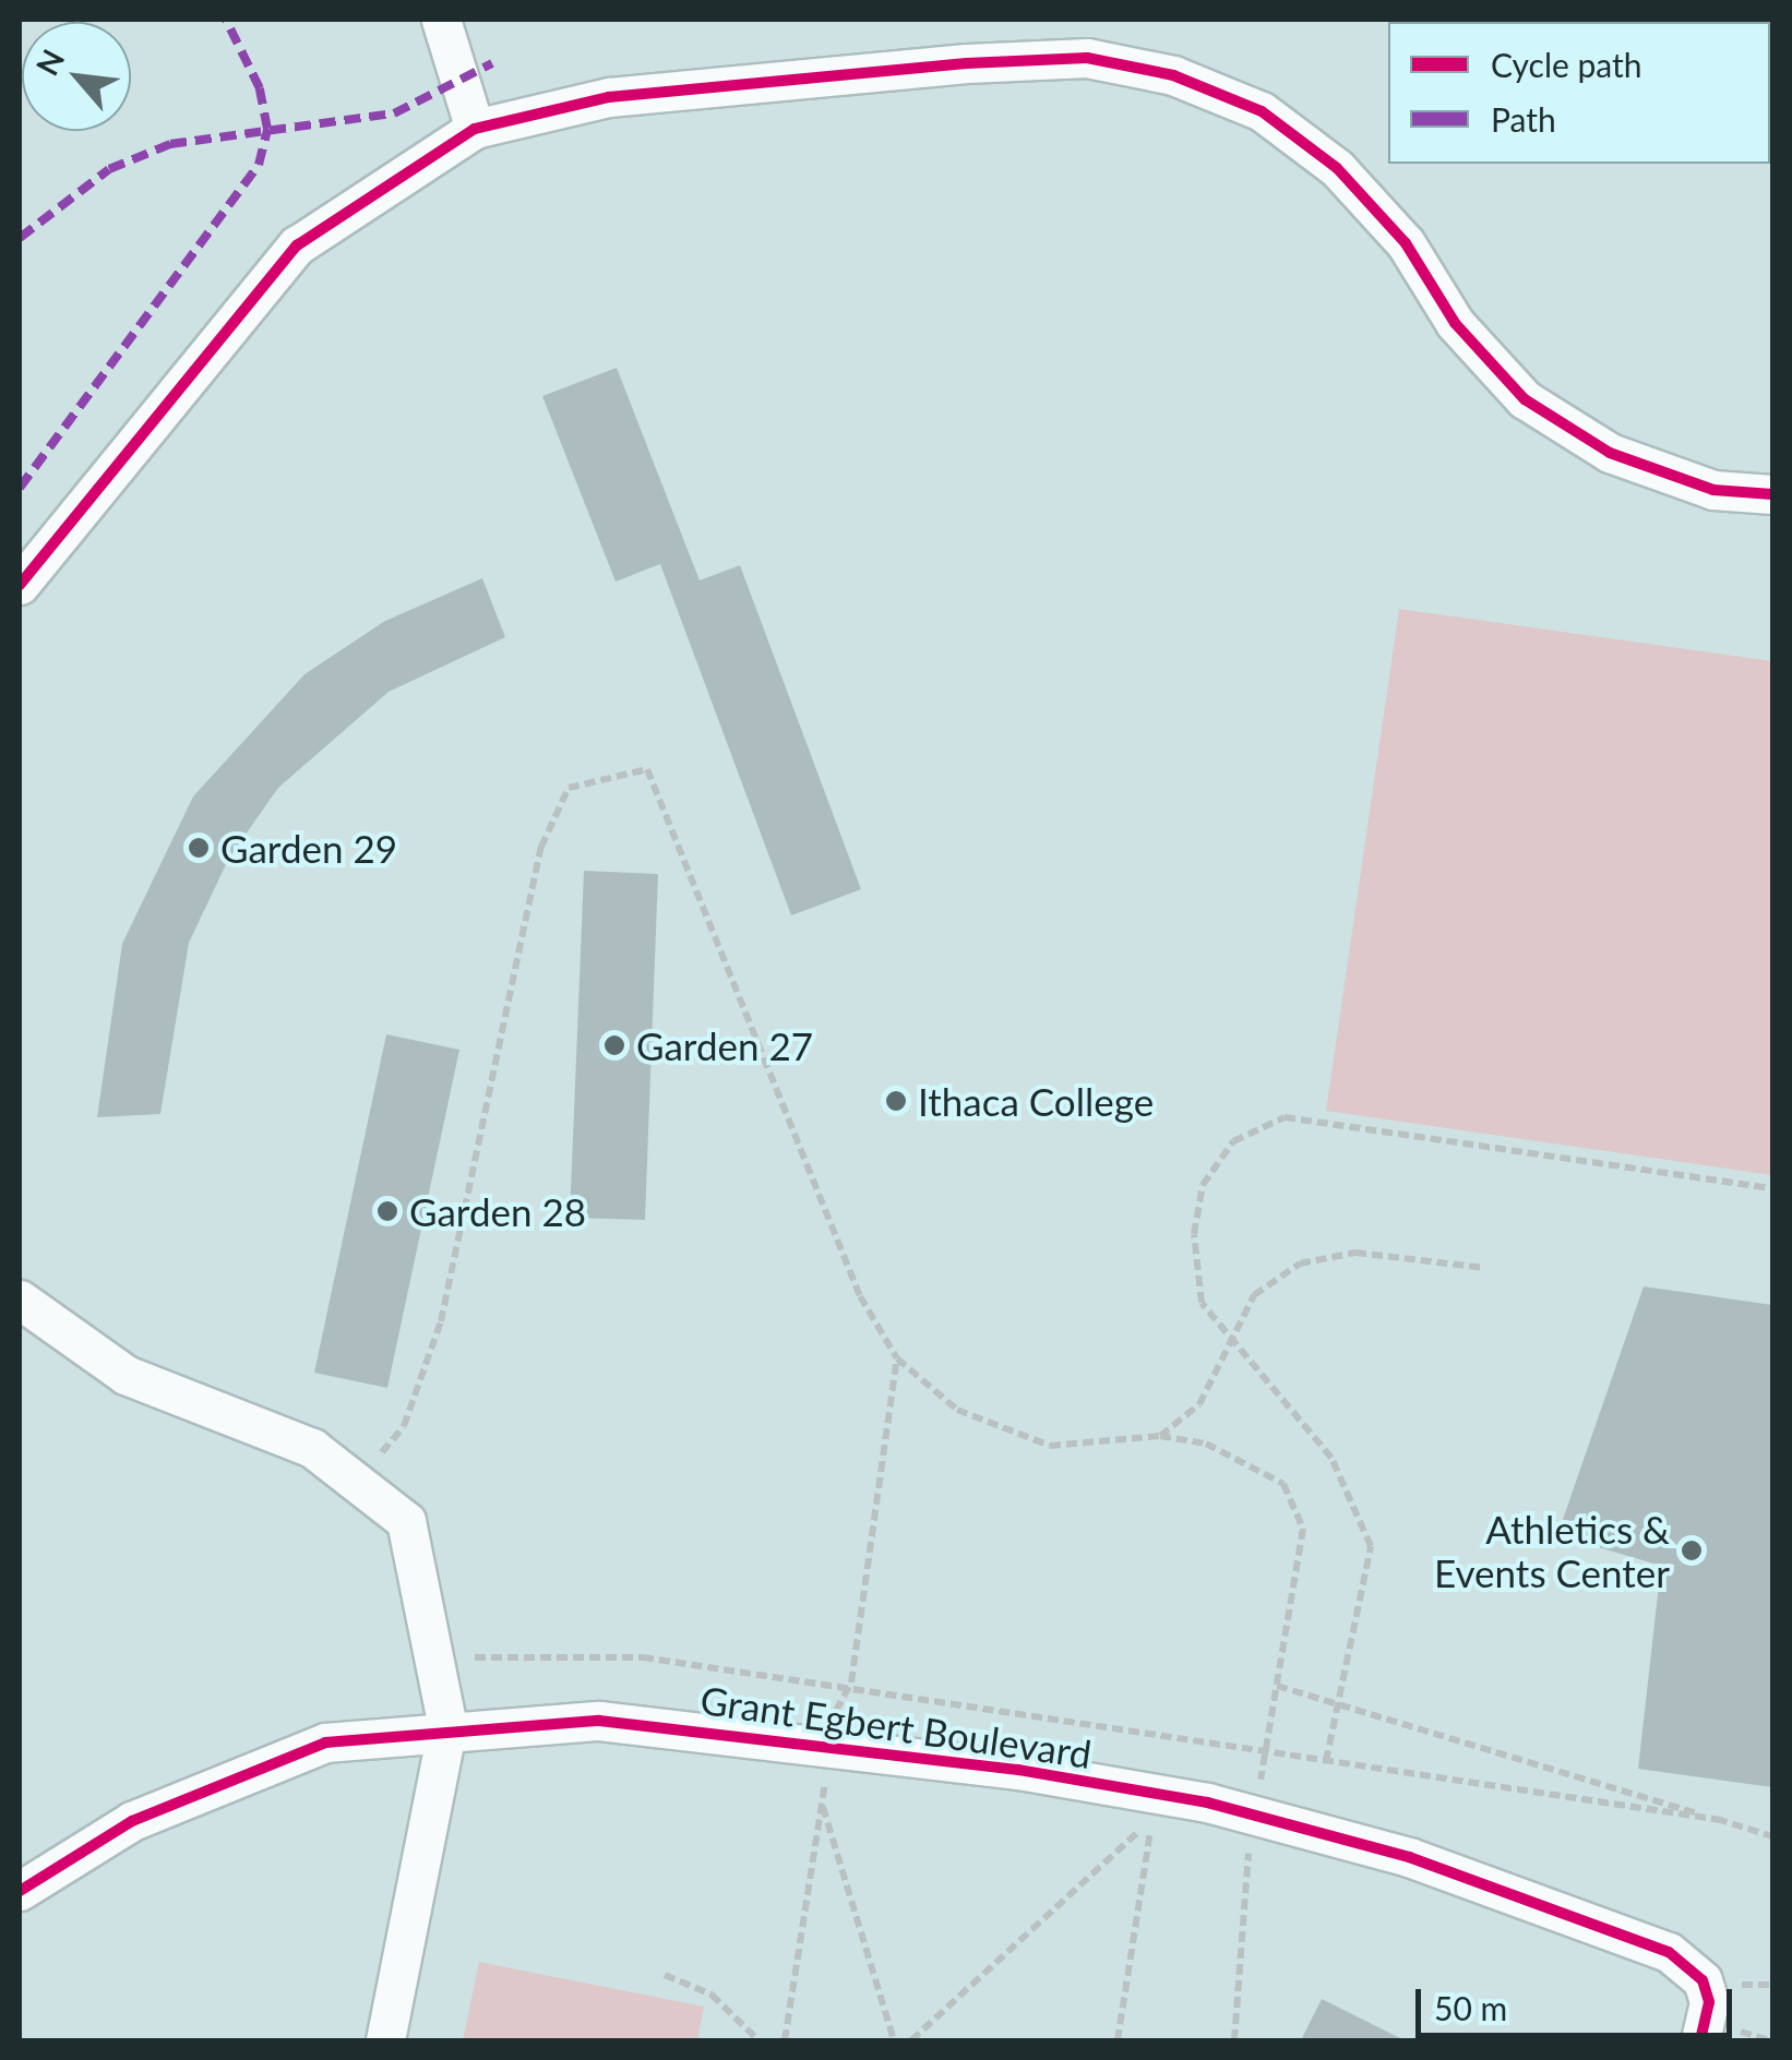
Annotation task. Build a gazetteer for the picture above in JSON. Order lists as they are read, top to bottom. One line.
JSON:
{"streets":{"street":["Grant Egbert Boulevard"]},"places":["Garden 29","Garden 27","Ithaca College","Garden 28","Athletics & Events Center"],"legend":["Cycle path","Path"],"scale_bar":"50 m","north":"top left"}
